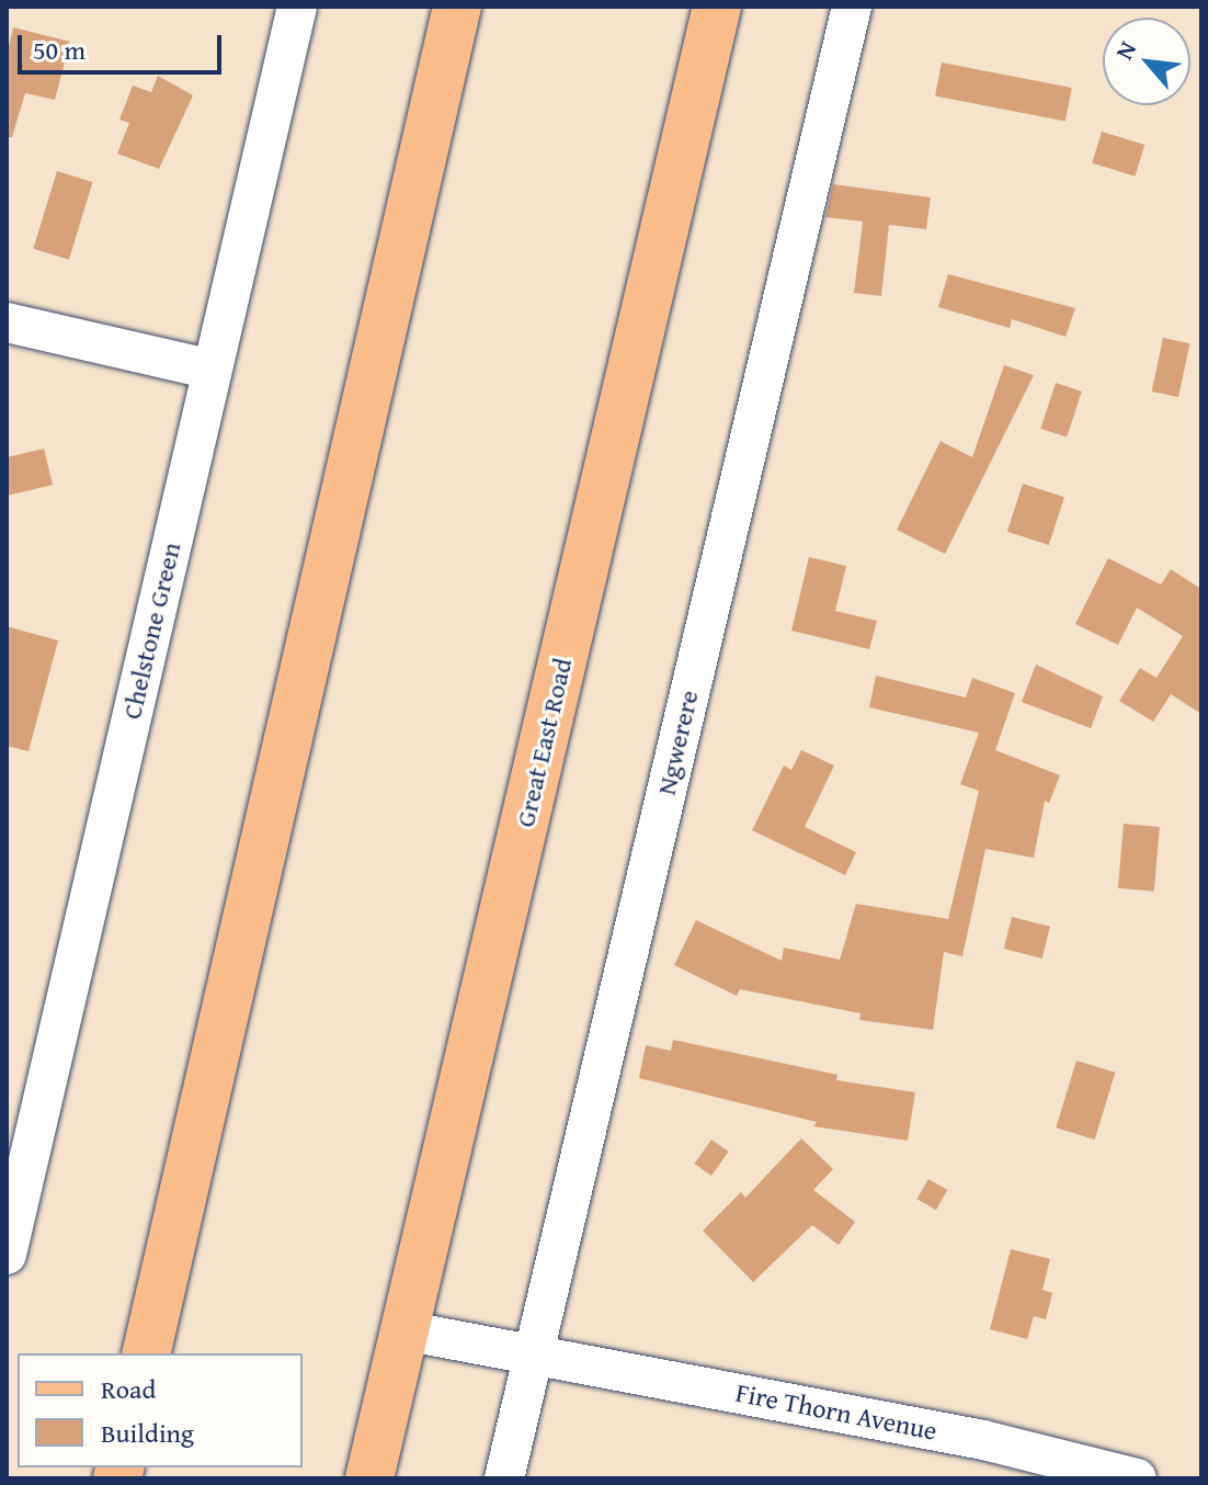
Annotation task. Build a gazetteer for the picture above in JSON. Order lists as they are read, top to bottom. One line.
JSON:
{"streets":{"main road":["Great East Road"],"street":["Chelstone Green","Ngwerere","Fire Thorn Avenue"]},"crossings":[["Great East Road","Fire Thorn Avenue"],["Ngwerere","Fire Thorn Avenue"]],"legend":["Road","Building"],"scale_bar":"50 m","north":"top left"}
